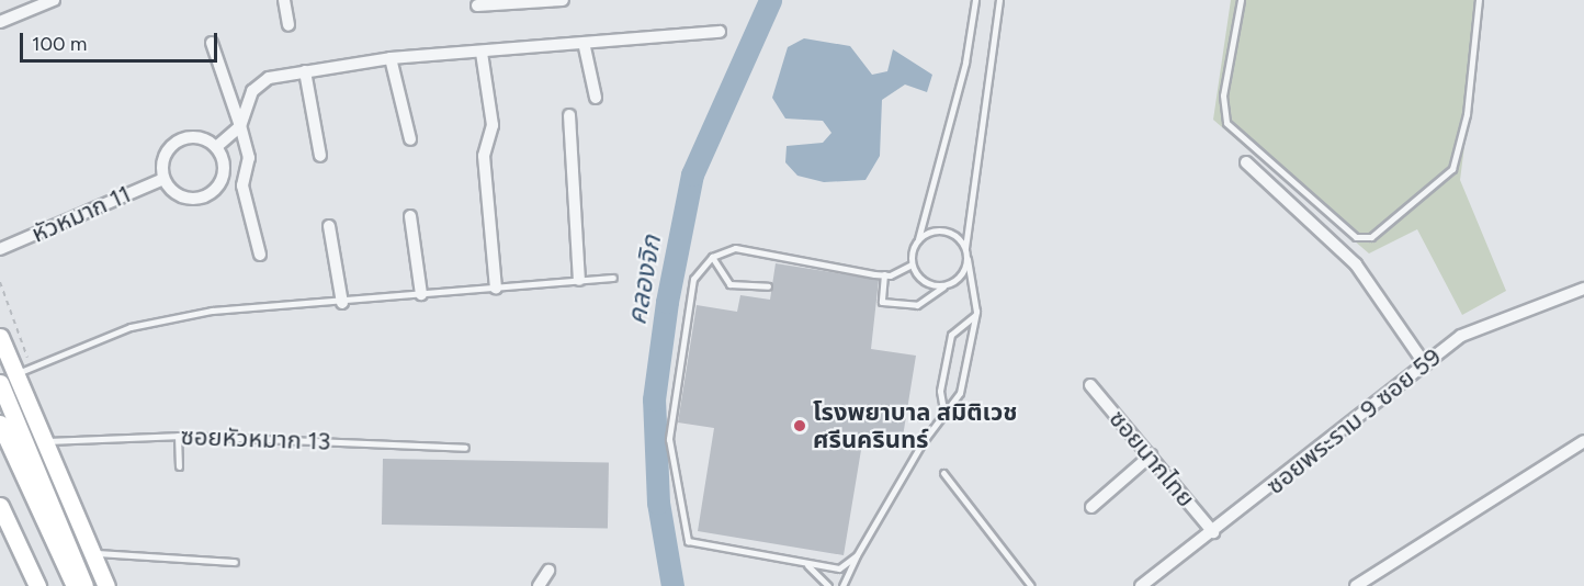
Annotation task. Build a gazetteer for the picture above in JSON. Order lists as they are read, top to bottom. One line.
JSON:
{"streets":{"street":["หัวหมาก 11","ซอยพระราม 9 ซอย 59","ซอยนากไทย"],"lane":["ซอยหัวหมาก 13"]},"crossings":[["ซอยพระราม 9 ซอย 59","ซอยนากไทย"]],"water":["คลองจิก"],"places":["โรงพยาบาล สมิติเวช ศรีนครินทร์"],"scale_bar":"100 m"}
